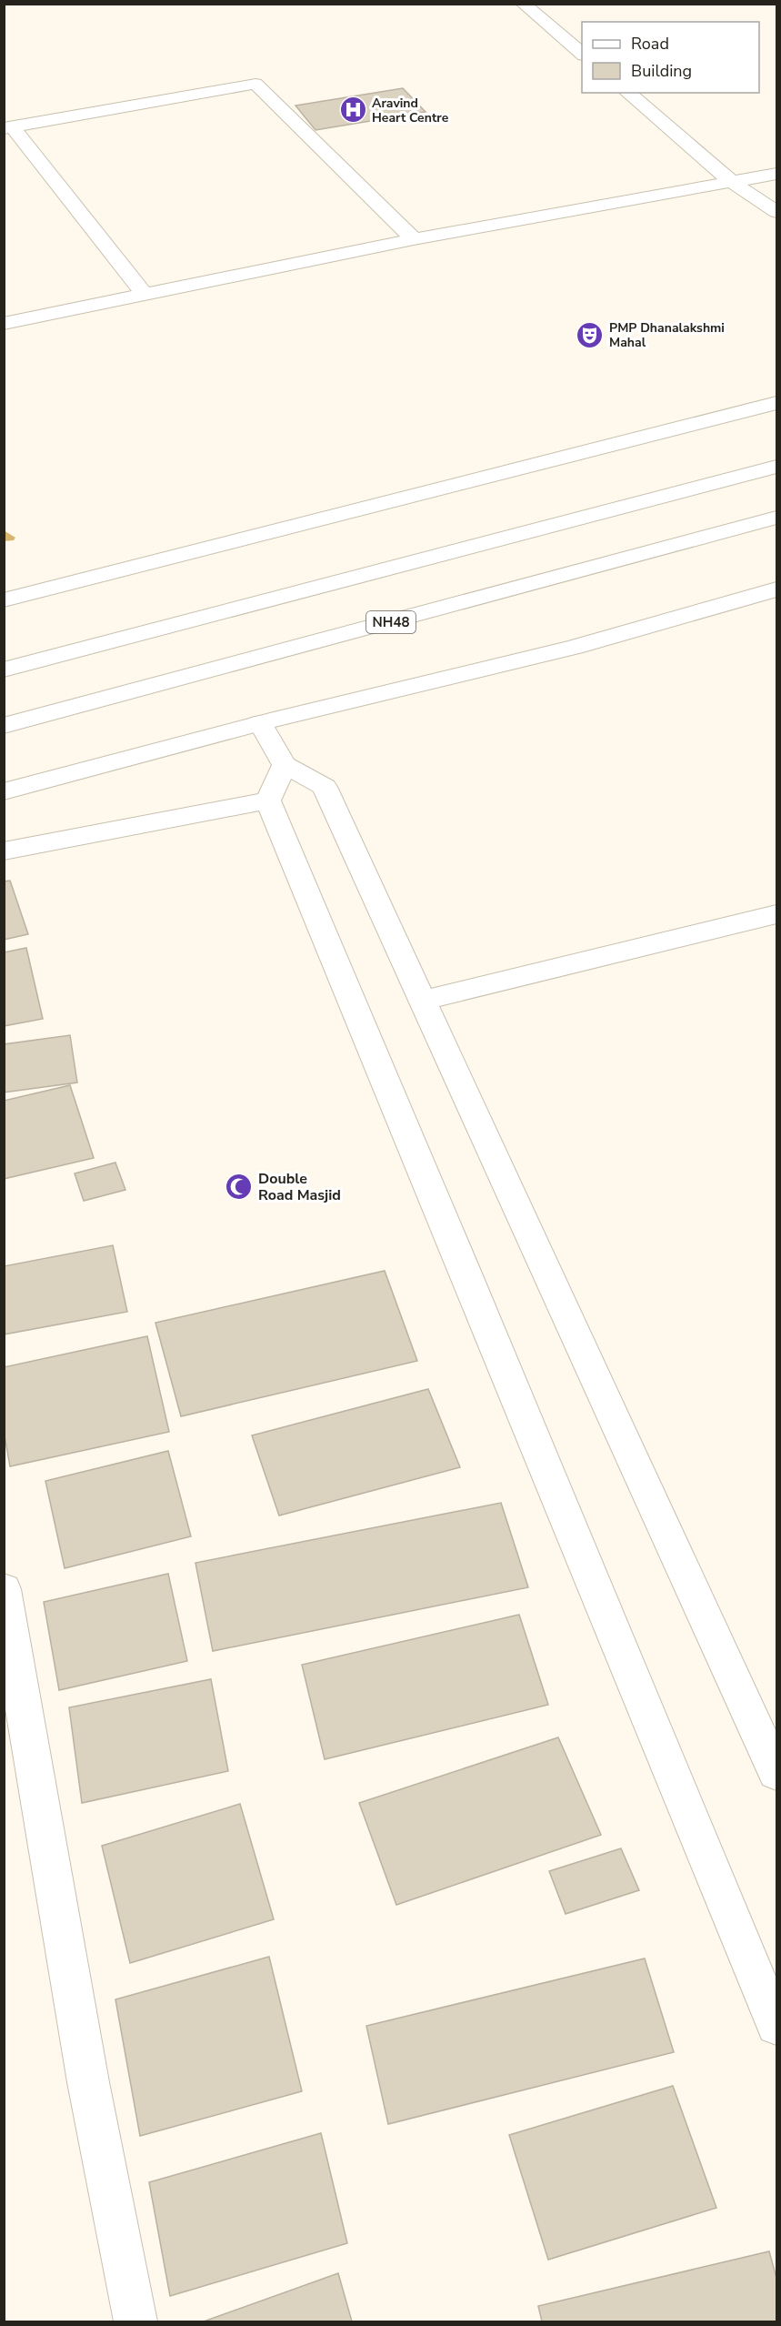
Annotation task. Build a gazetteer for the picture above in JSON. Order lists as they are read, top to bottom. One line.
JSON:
{"streets":{"main road":["NH48"]},"places":{"hospital":["Aravind Heart Centre"],"theatre":["PMP Dhanalakshmi Mahal"],"mosque":["Double Road Masjid"]},"legend":["Road","Building"]}
